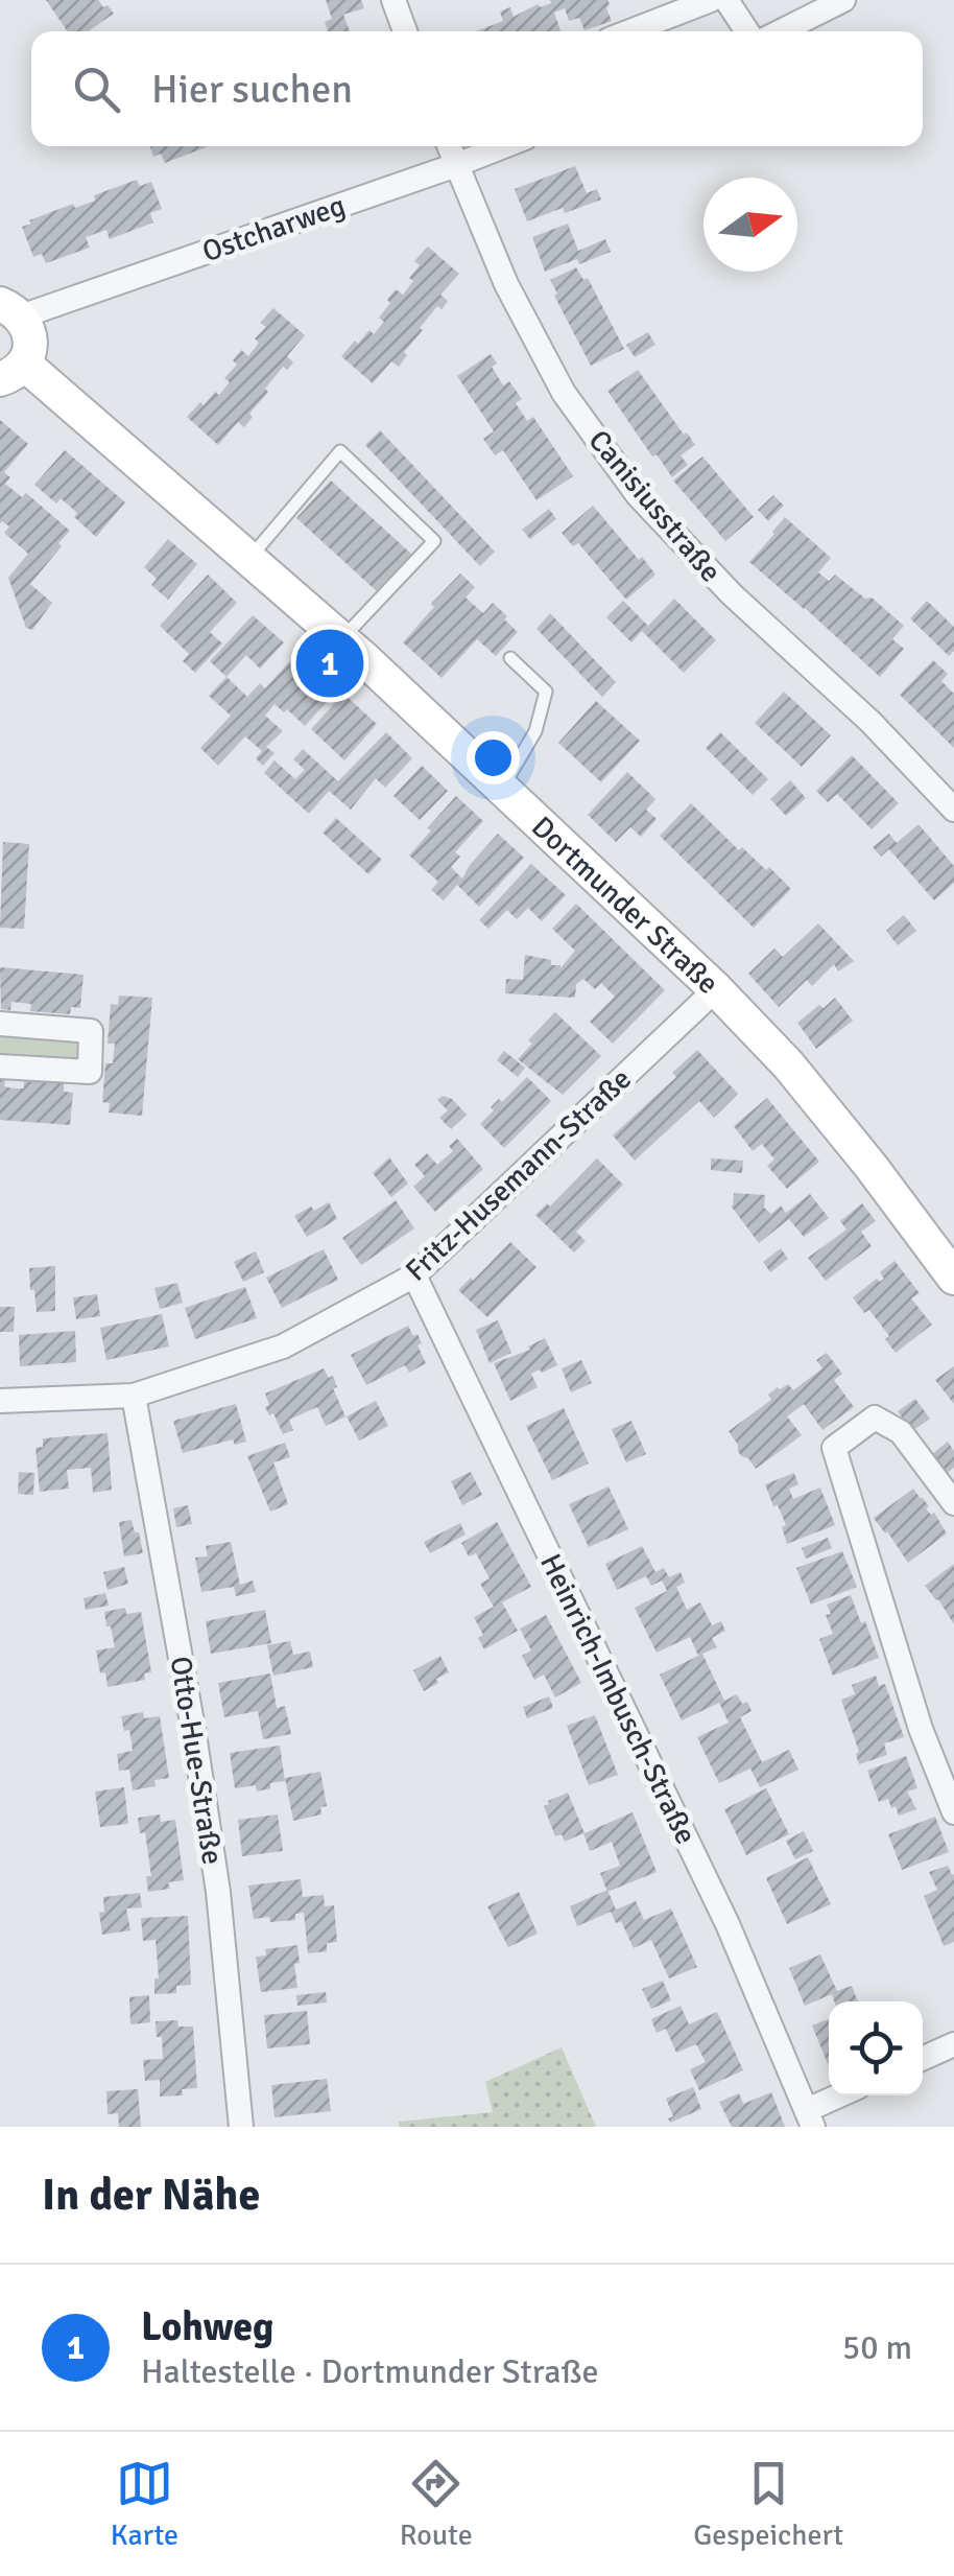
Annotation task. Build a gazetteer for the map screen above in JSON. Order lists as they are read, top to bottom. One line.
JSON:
{"streets":{"main road":["Dortmunder Straße"],"street":["Ostcharweg","Canisiusstraße","Fritz-Husemann-Straße","Heinrich-Imbusch-Straße","Otto-Hue-Straße"]},"crossings":[["Ostcharweg","Canisiusstraße"],["Ostcharweg","Dortmunder Straße"],["Dortmunder Straße","Fritz-Husemann-Straße"],["Fritz-Husemann-Straße","Heinrich-Imbusch-Straße"],["Fritz-Husemann-Straße","Otto-Hue-Straße"]],"north":"right","page":{"search":"Hier suchen","pins":"1","heading":"In der Nähe","list":[{"mark":"1","name":"Lohweg","note":"Haltestelle · Dortmunder Straße","value":"50 m"}],"nav":["Karte","Route","Gespeichert"]}}
